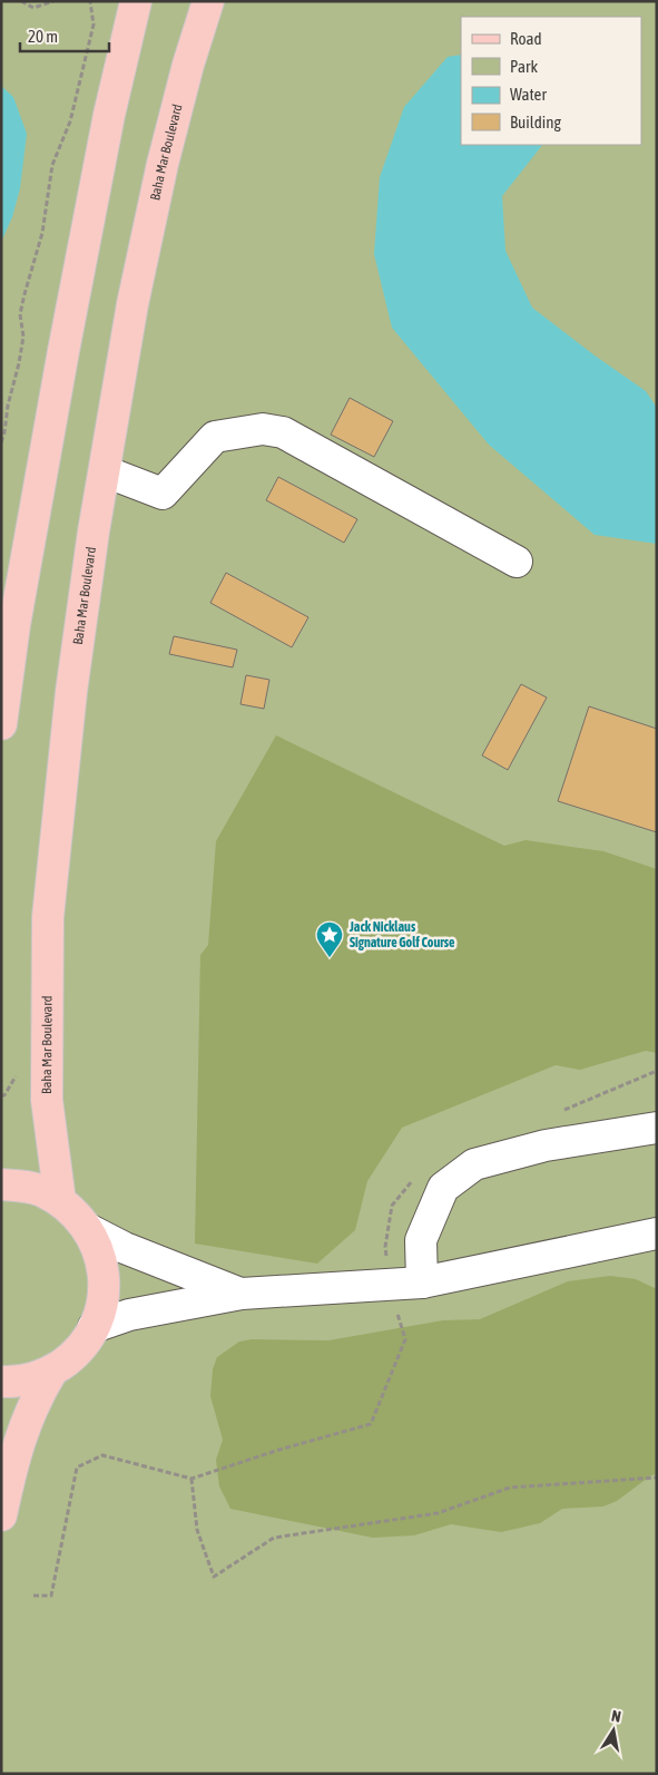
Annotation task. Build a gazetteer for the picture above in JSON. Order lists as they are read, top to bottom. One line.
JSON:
{"streets":{"main road":["Baha Mar Boulevard"]},"places":{"place":["Jack Nicklaus Signature Golf Course"]},"legend":["Road","Park","Water","Building"],"scale_bar":"20 m","north":"top"}
